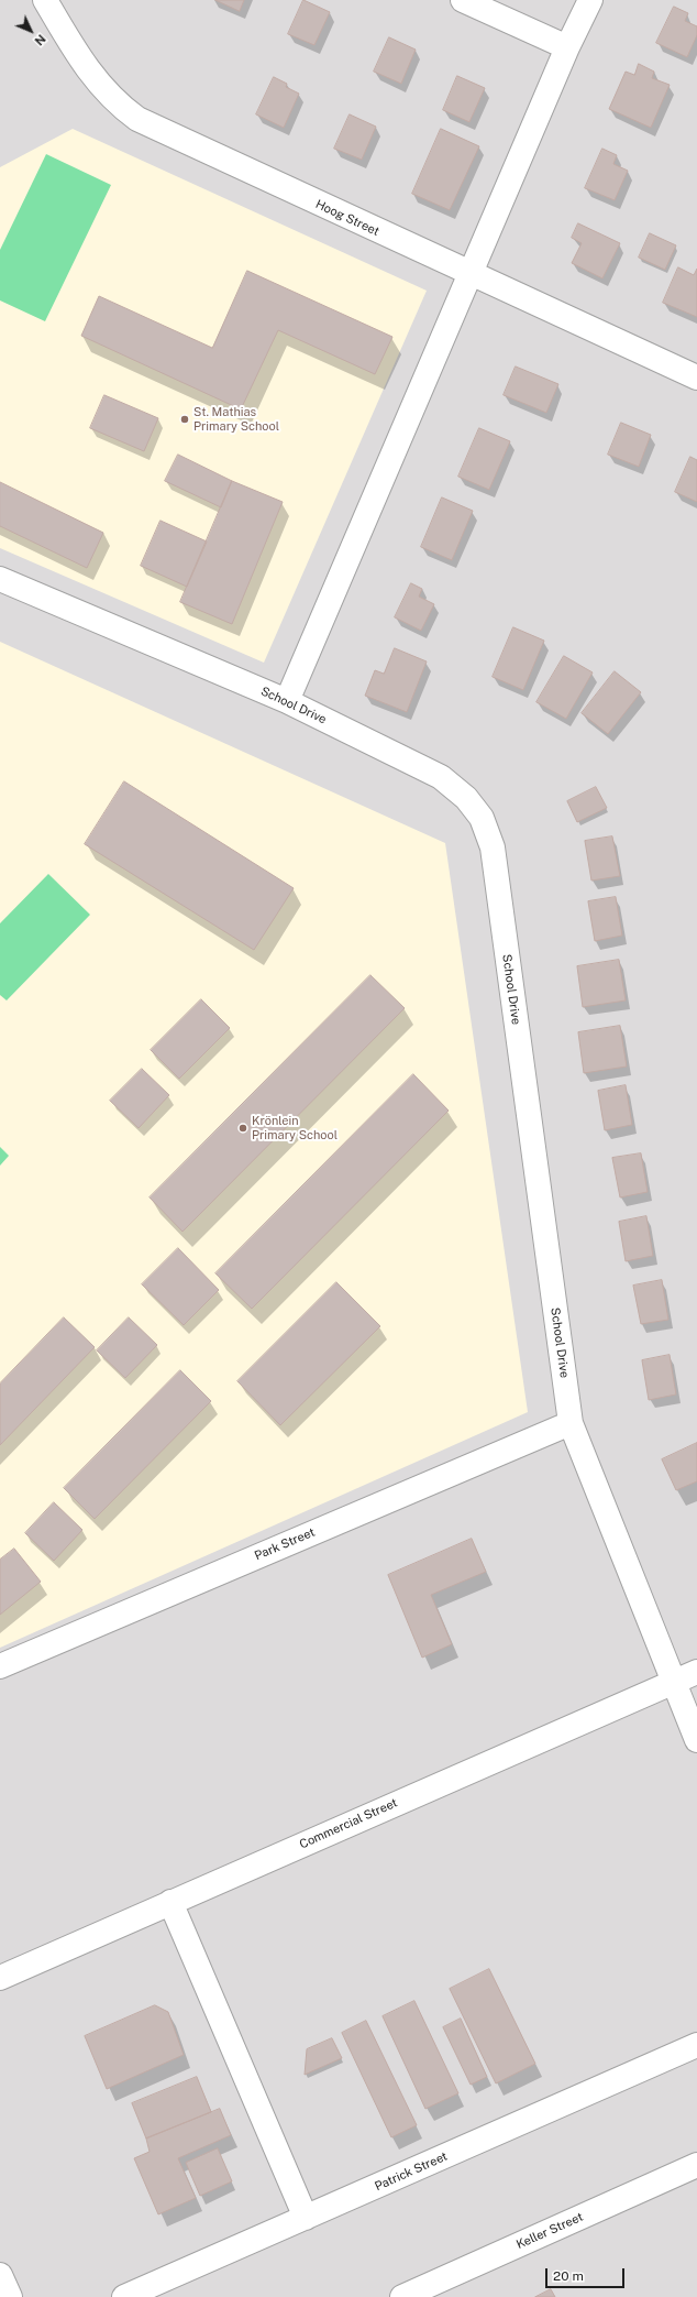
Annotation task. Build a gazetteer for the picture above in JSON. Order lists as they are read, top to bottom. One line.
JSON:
{"streets":{"street":["Hoog Street","School Drive","Park Street","Commercial Street","Patrick Street","Keller Street"]},"crossings":[["School Drive","Park Street"],["School Drive","Commercial Street"]],"places":["St. Mathias Primary School","Krönlein Primary School"],"scale_bar":"20 m","north":"bottom right"}
